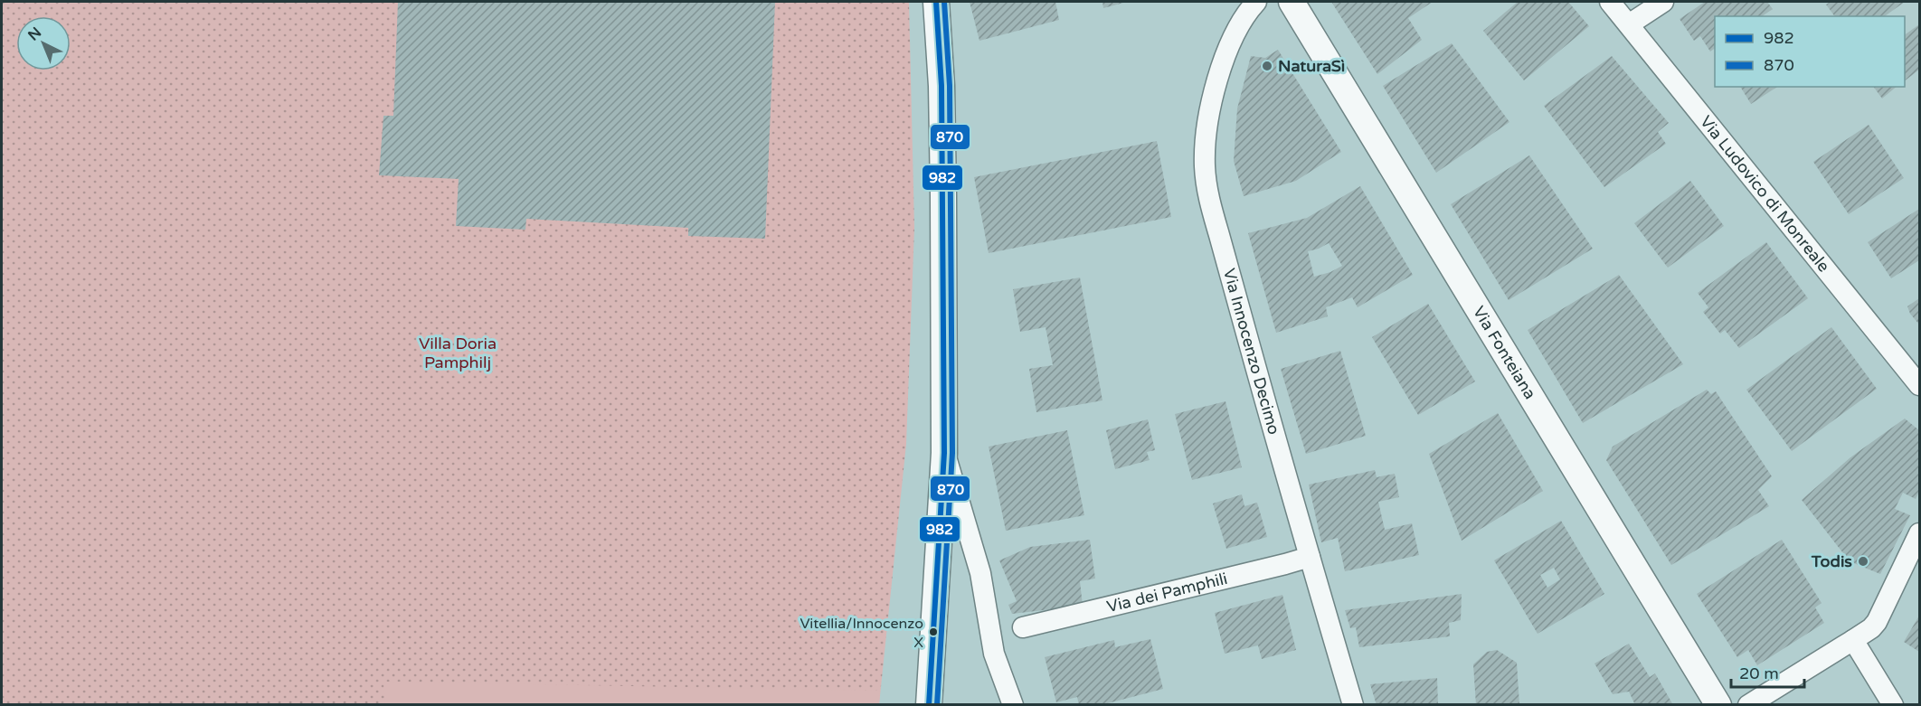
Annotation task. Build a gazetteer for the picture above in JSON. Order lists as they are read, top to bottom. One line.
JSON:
{"streets":{"street":["Via Ludovico di Monreale","Via Innocenzo Decimo","Via Fonteiana","Via dei Pamphili"]},"crossings":[["Via Innocenzo Decimo","Via dei Pamphili"]],"parks":["Villa Doria Pamphilj"],"places":["NaturaSì","Todis","Vitellia/Innocenzo X"],"lines":["transit line 982","transit line 870"],"legend":["982","870"],"scale_bar":"20 m","north":"top left"}
